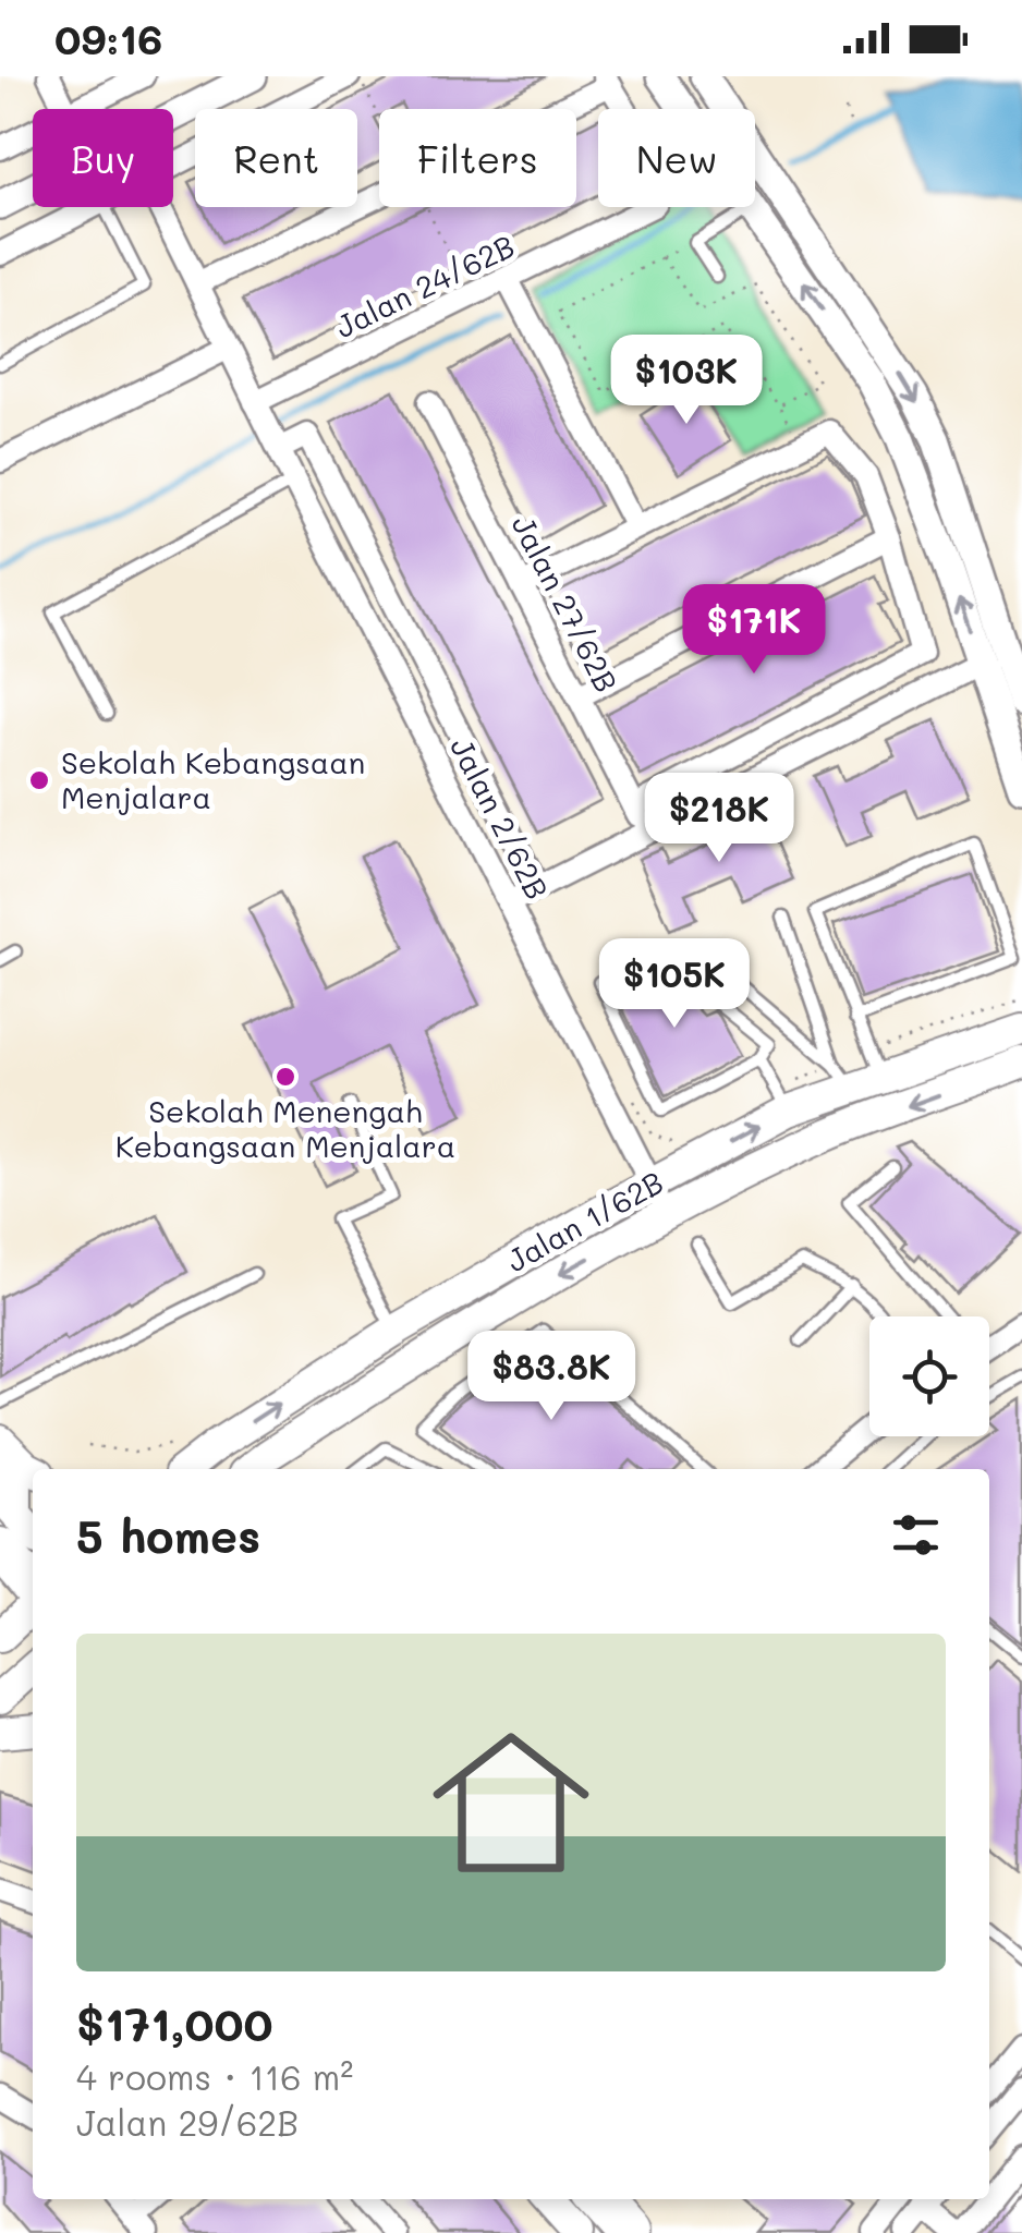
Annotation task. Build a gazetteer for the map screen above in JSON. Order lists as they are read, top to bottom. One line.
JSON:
{"streets":{"main road":["Jalan 1/62B"],"street":["Jalan 24/62B","Jalan 27/62B","Jalan 2/62B"]},"crossings":[["Jalan 24/62B","Jalan 2/62B"],["Jalan 2/62B","Jalan 1/62B"]],"places":["Sekolah Kebangsaan Menjalara","Sekolah Menengah Kebangsaan Menjalara"],"page":{"status":"09:16","chip":["Buy","Rent","Filters","New"],"price":["$103K","$171K","$218K","$105K","$83.8K"],"heading":"5 homes","list":[{"name":"$171,000","note":"4 rooms · 116 m² · Jalan 29/62B"}]}}
